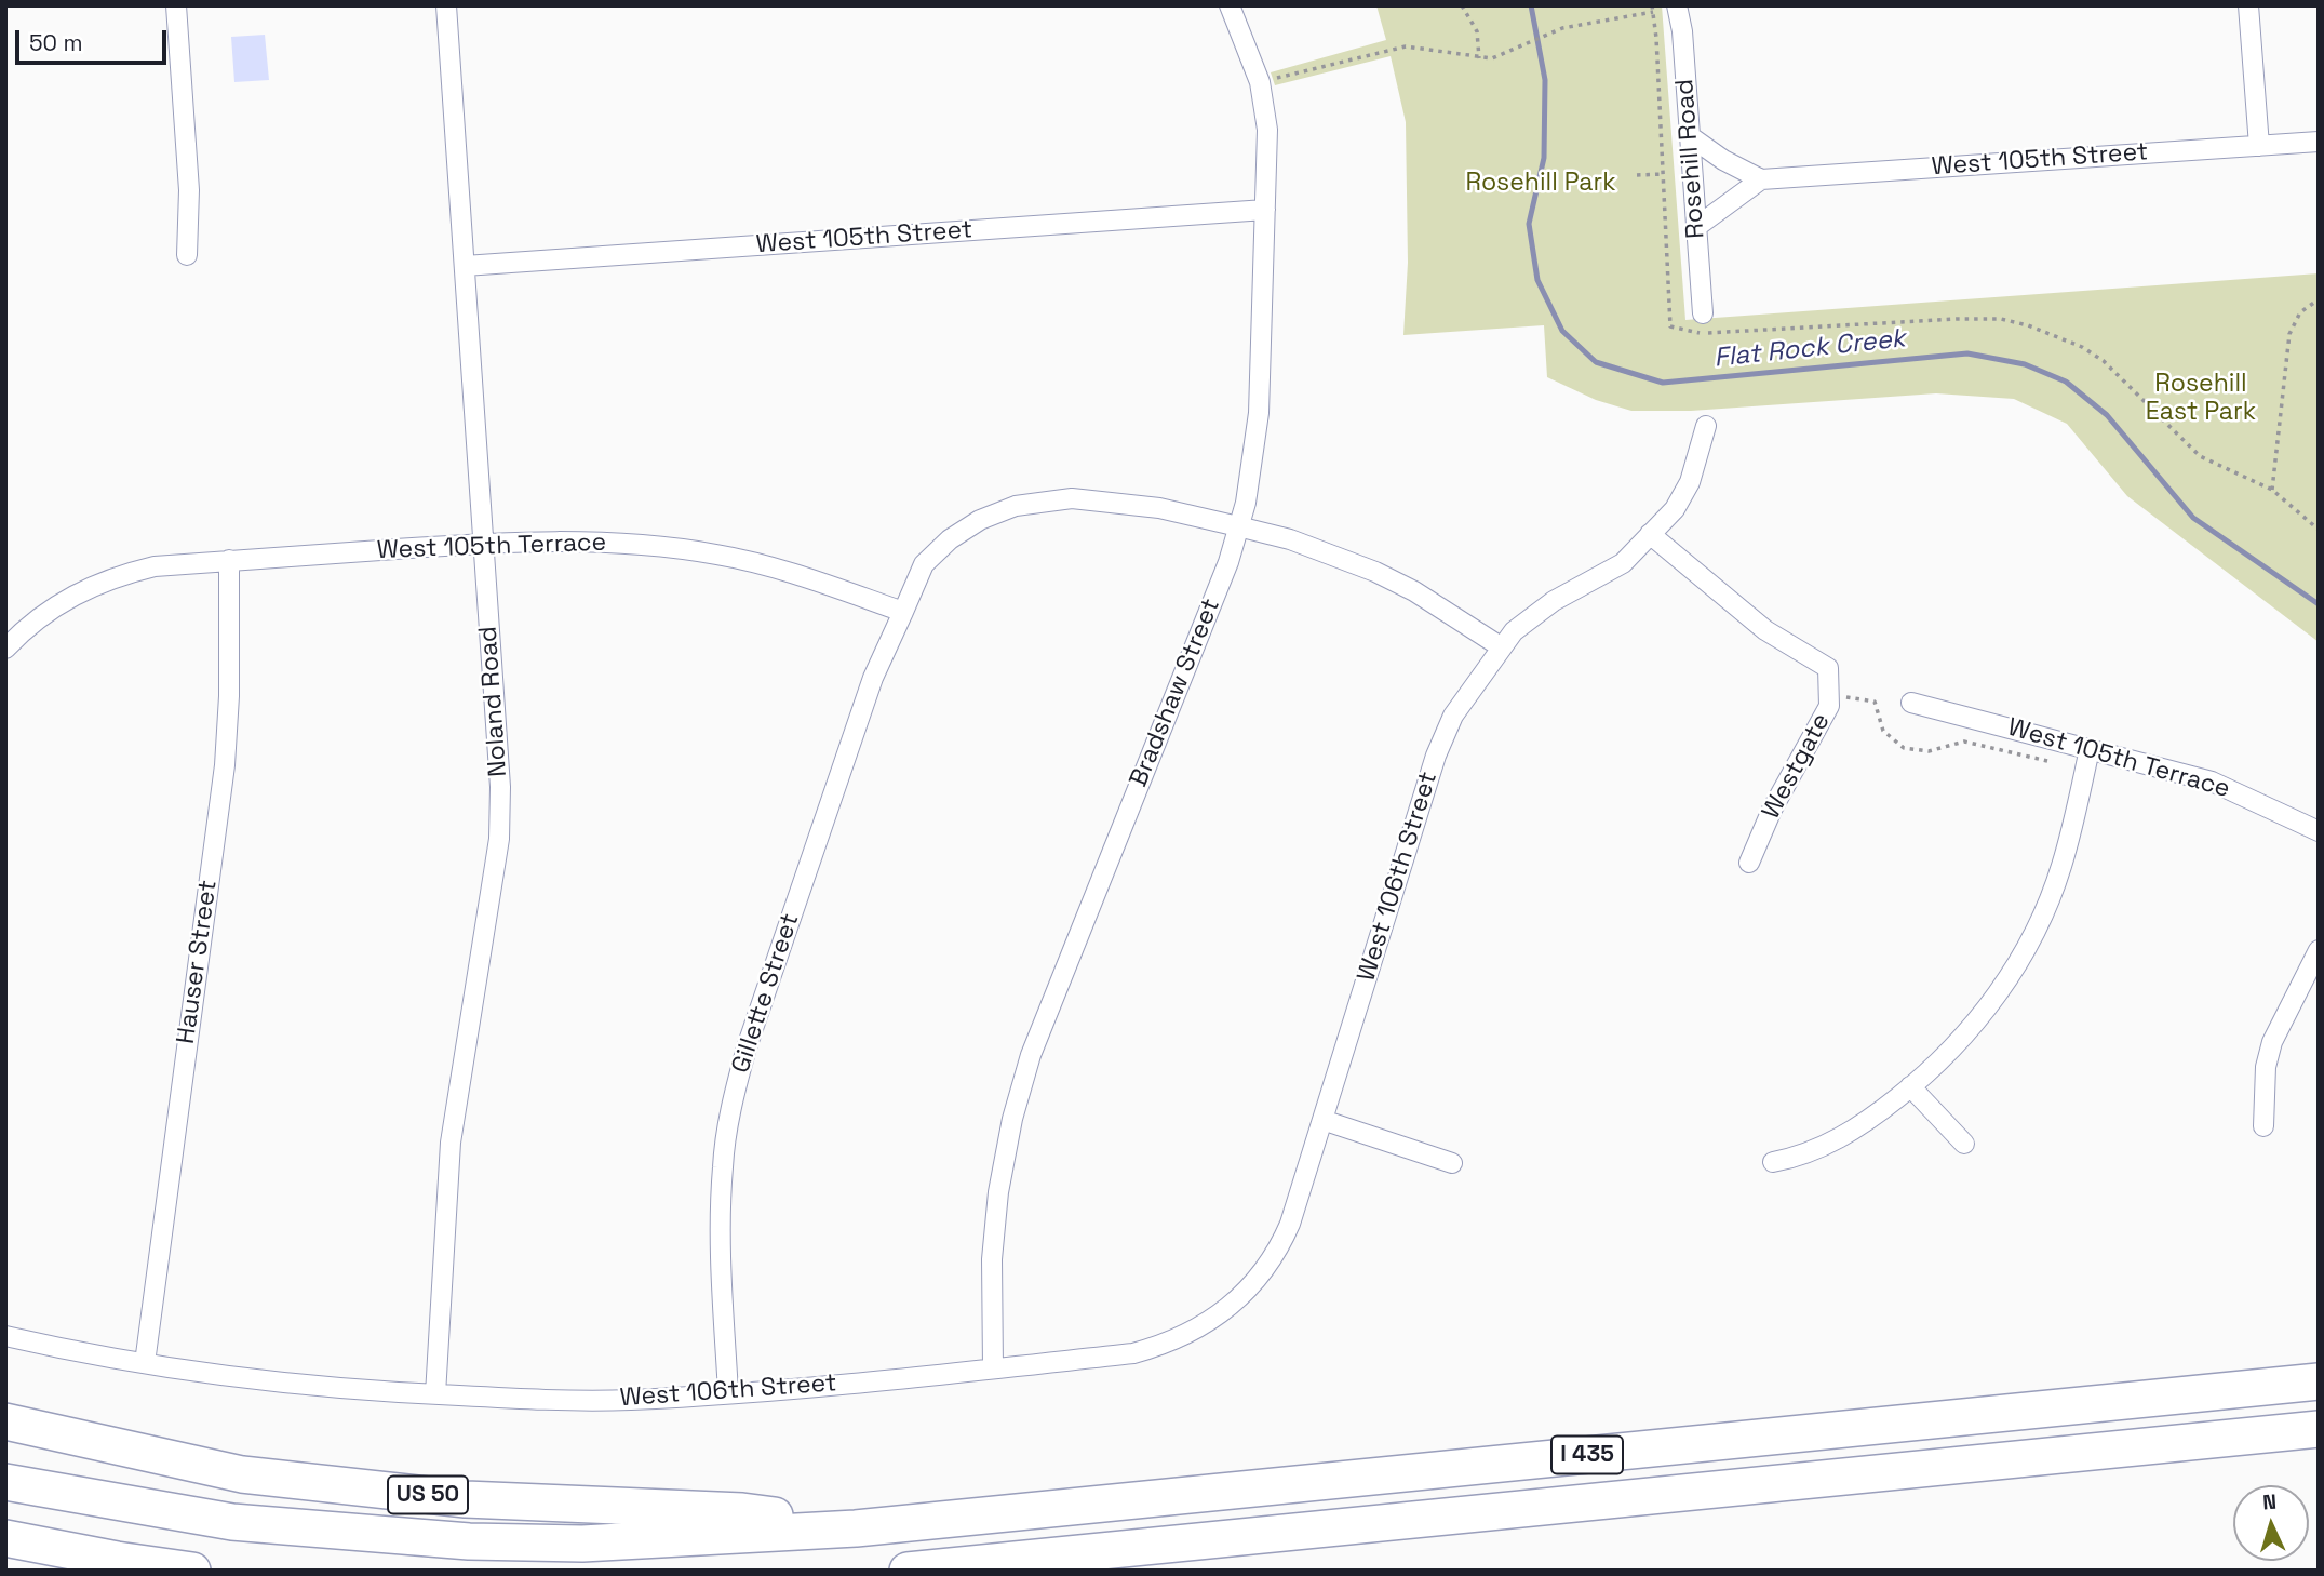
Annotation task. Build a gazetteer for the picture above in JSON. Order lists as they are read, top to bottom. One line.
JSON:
{"streets":{"highway":["I 435","US 50"],"street":["Rosehill Road","West 105th Street","West 105th Terrace","Bradshaw Street","Noland Road","Westgate","West 106th Street","Hauser Street","Gillette Street"]},"crossings":[["West 105th Street","Bradshaw Street"],["West 105th Street","Noland Road"],["West 105th Terrace","Noland Road"],["West 105th Terrace","Hauser Street"],["West 105th Terrace","Gillette Street"],["Bradshaw Street","West 106th Street"],["Noland Road","West 106th Street"],["West 106th Street","Hauser Street"],["West 106th Street","Gillette Street"],["I 435","US 50"]],"water":["Flat Rock Creek"],"parks":["Rosehill Park","Rosehill East Park"],"scale_bar":"50 m","north":"top"}
